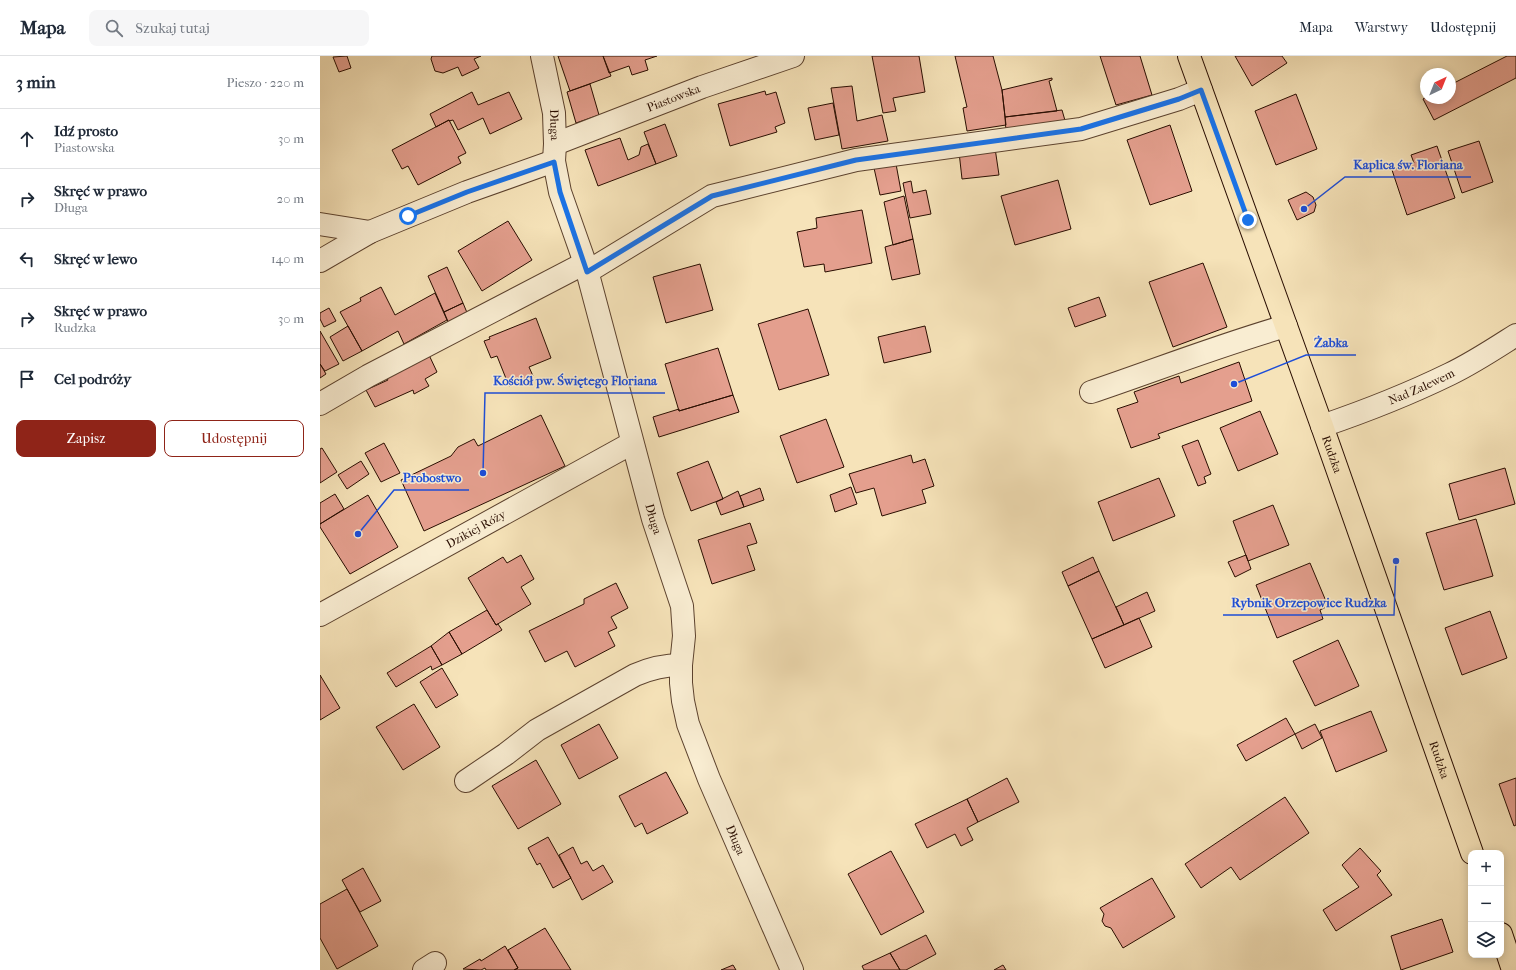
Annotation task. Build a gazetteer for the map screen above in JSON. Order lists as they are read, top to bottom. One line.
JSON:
{"streets":{"main road":["Rudzka"],"street":["Piastowska","Długa","Nad Zalewem","Dzikiej Róży"]},"crossings":[["Piastowska","Długa"],["Długa","Dzikiej Róży"],["Nad Zalewem","Rudzka"]],"places":["Kaplica św. Floriana","Żabka","Kościół pw. Świętego Floriana","Probostwo","Rybnik Orzepowice Rudzka"],"north":"top right","page":{"header":"Mapa","search":"Szukaj tutaj","nav":["Mapa","Warstwy","Udostępnij"],"heading":["3 min","Pieszo · 220 m"],"list":[["Idź prosto","Piastowska","30 m"],["Skręć w prawo","Długa","20 m"],["Skręć w lewo","140 m"],["Skręć w prawo","Rudzka","30 m"],"Cel podróży"],"buttons":["Zapisz","Udostępnij"],"map_buttons":["+","−"]}}
